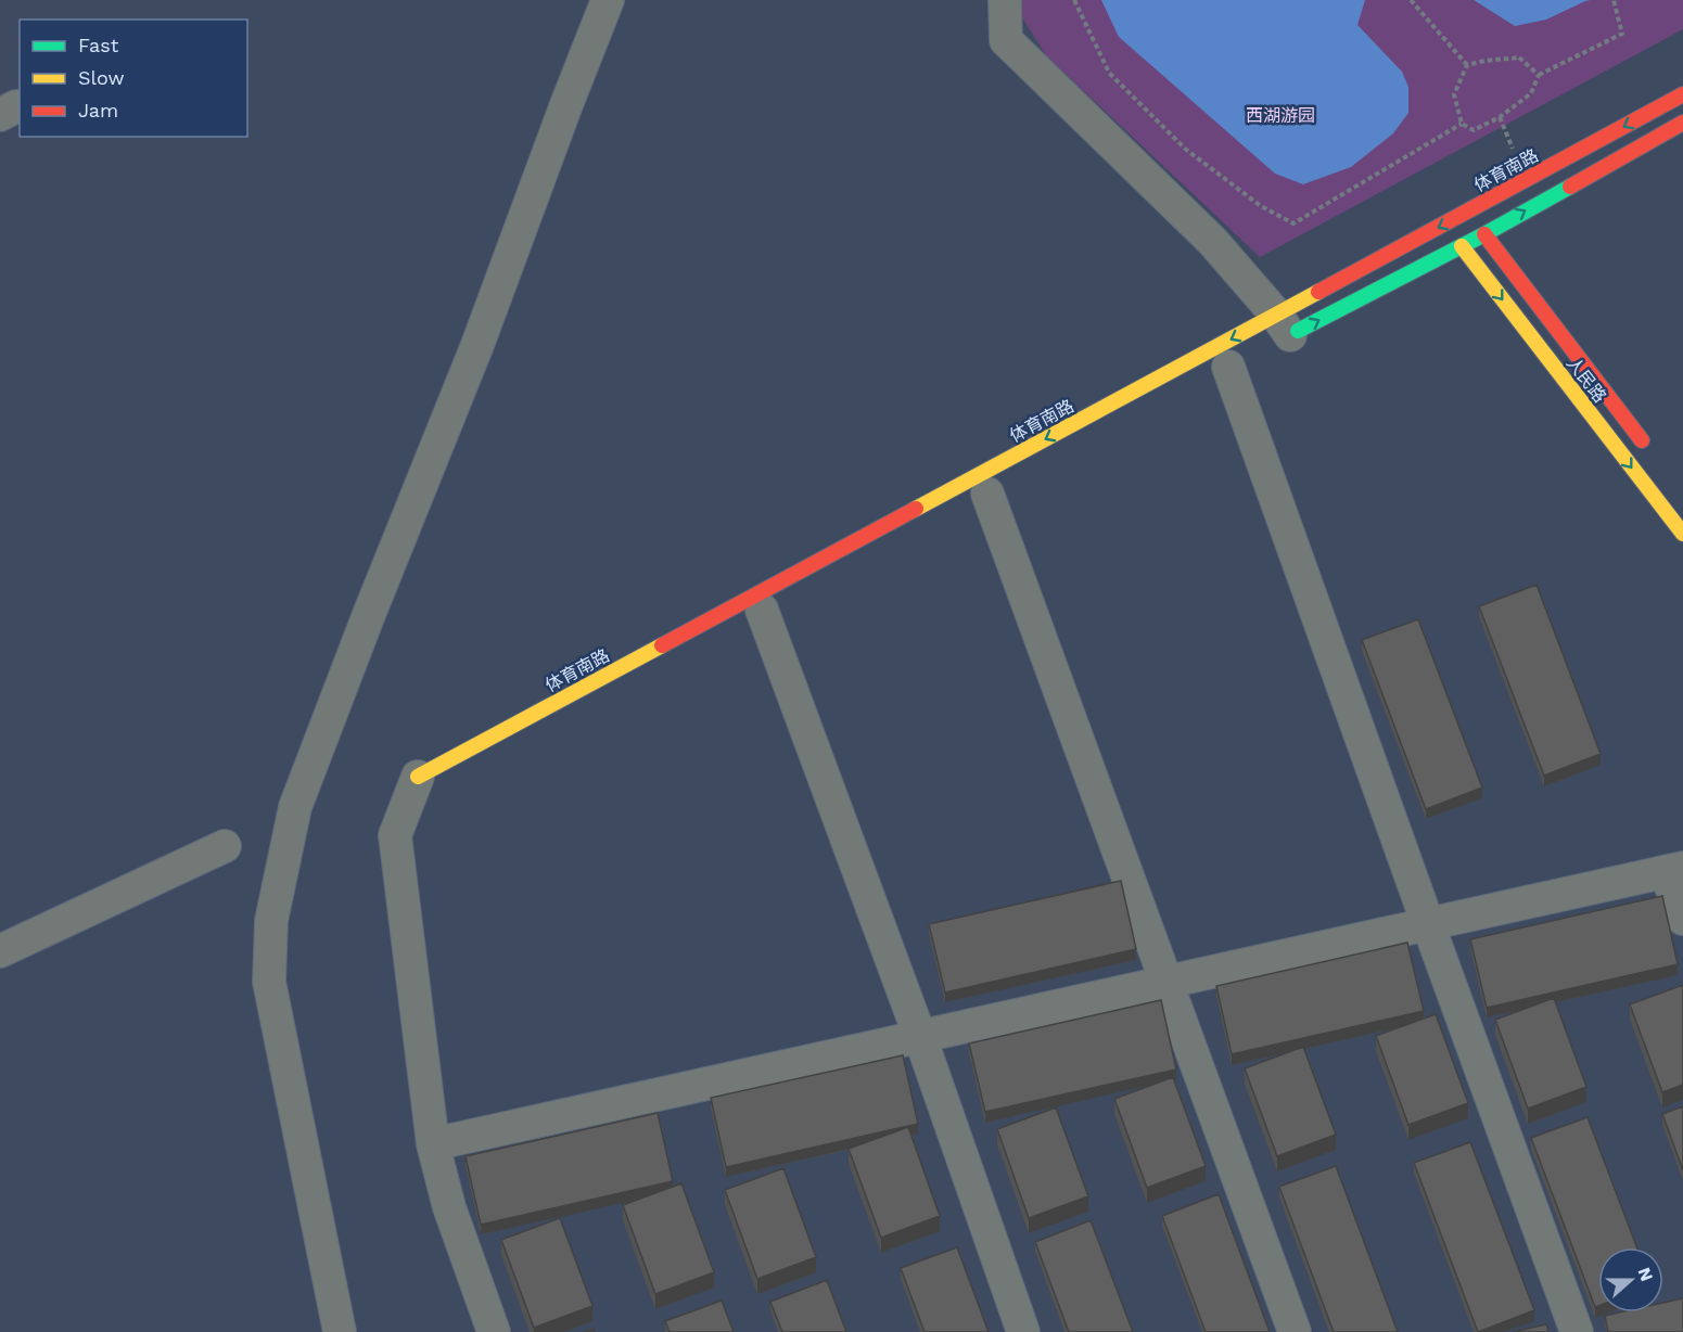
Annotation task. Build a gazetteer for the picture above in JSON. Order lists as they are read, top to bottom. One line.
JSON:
{"streets":{"street":["体育南路","人民路"]},"crossings":[["体育南路","人民路"]],"parks":["西湖游园"],"legend":["Fast","Slow","Jam"],"north":"right"}
